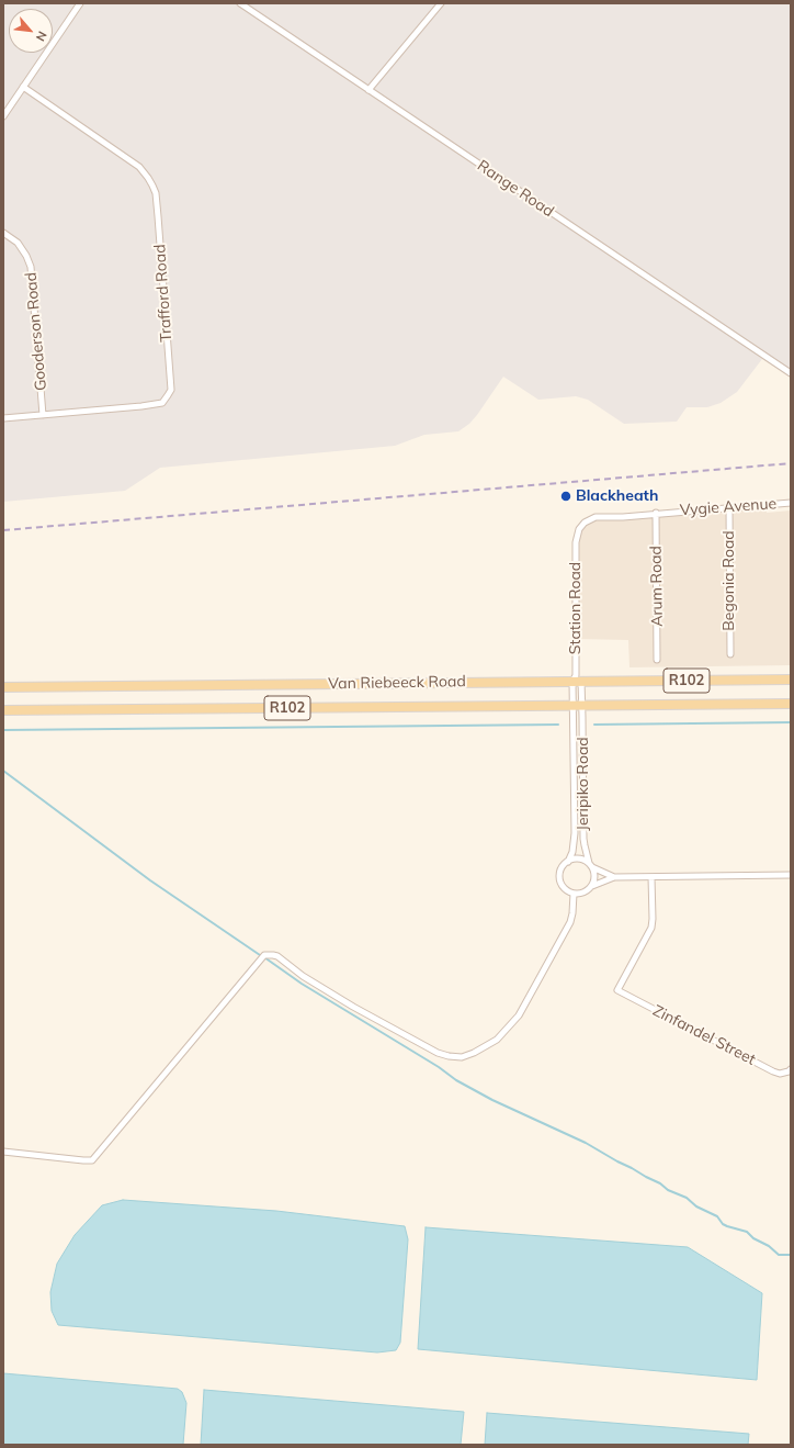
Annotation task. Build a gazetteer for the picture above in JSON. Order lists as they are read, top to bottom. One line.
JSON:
{"streets":{"main road":["R102","Van Riebeeck Road"],"street":["Range Road","Trafford Road","Gooderson Road","Vygie Avenue","Begonia Road","Arum Road","Station Road","Jeripiko Road","Zinfandel Street"]},"crossings":[["Trafford Road","Gooderson Road"],["Vygie Avenue","Begonia Road"],["Vygie Avenue","Arum Road"],["Vygie Avenue","Station Road"],["Station Road","Van Riebeeck Road"],["Station Road","Jeripiko Road"],["Van Riebeeck Road","Jeripiko Road"]],"places":["Blackheath"],"north":"bottom right"}
